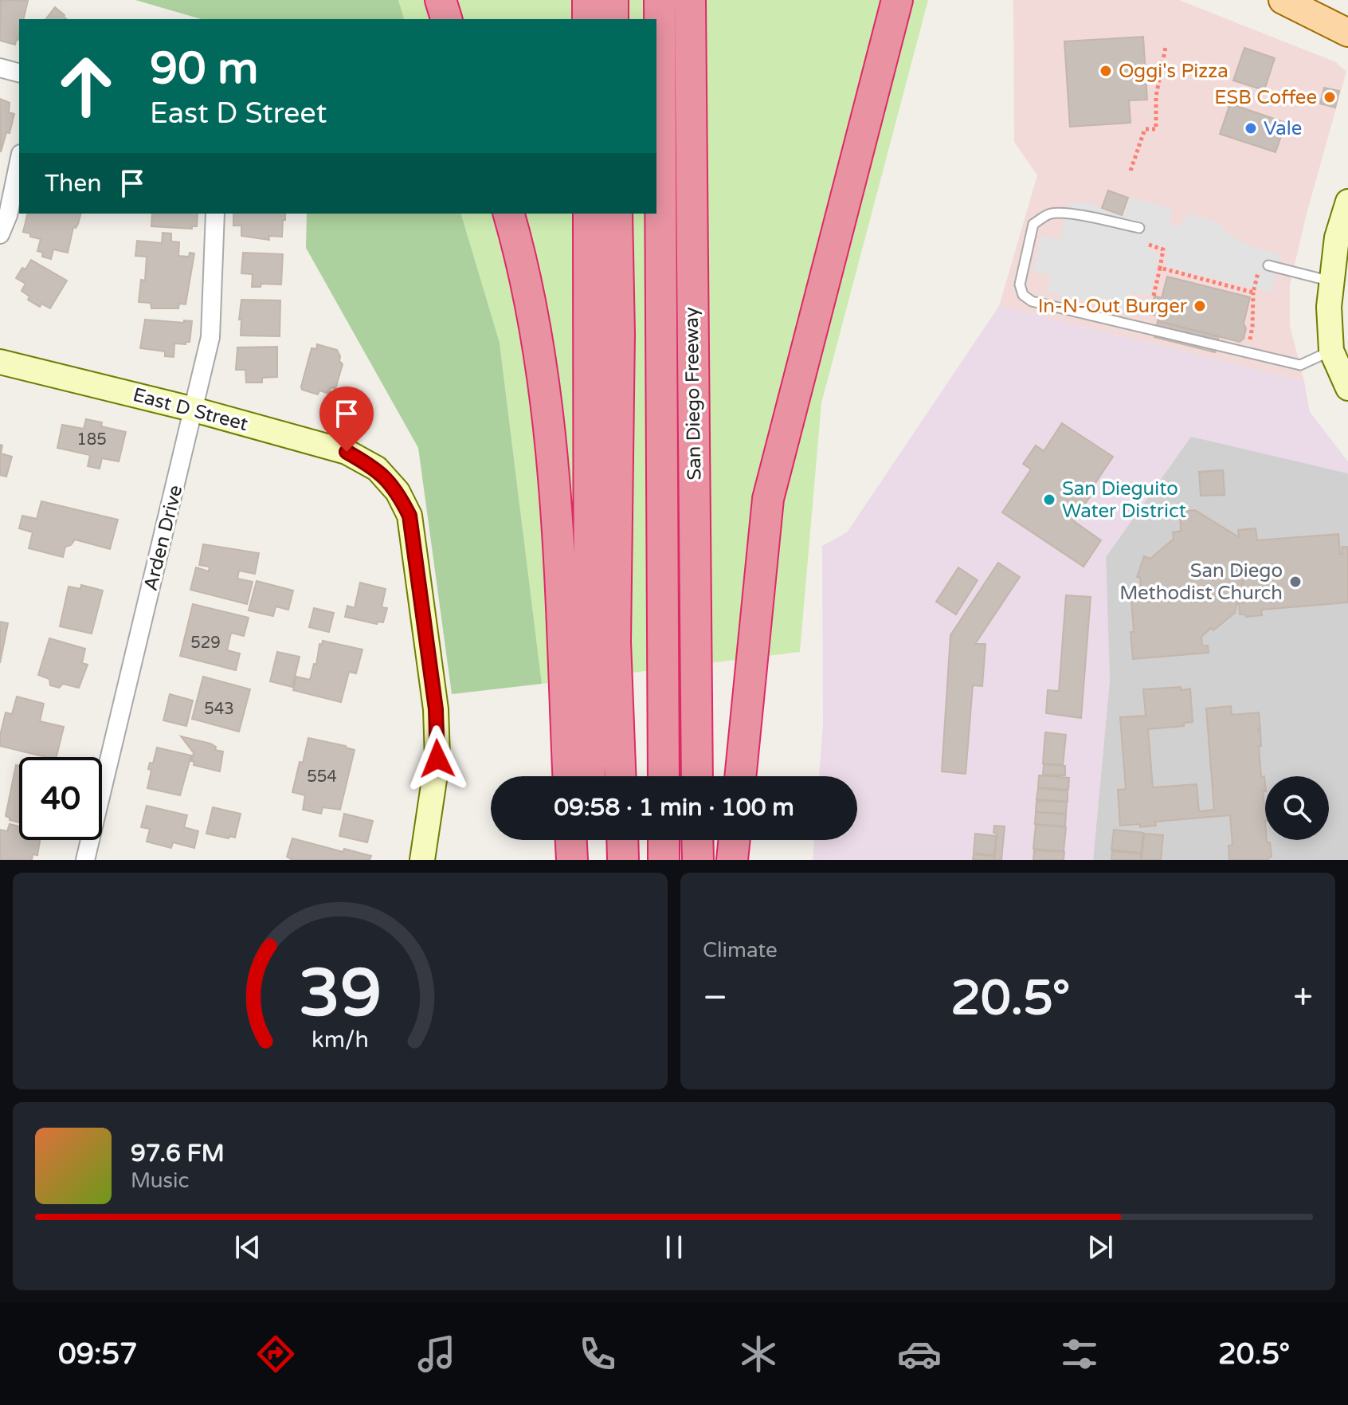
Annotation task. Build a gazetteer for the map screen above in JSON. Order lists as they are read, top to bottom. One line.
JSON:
{"streets":{"highway":["San Diego Freeway"],"street":["East D Street","Arden Drive"]},"crossings":[["East D Street","Arden Drive"]],"places":["Oggi's Pizza","ESB Coffee","Vale","In-N-Out Burger","San Dieguito Water District","San Diego Methodist Church"],"house_numbers":["185","529","543","554"],"page":{"turn":["90 m","East D Street"],"then":"Then","limit":"40","trip":"09:58 · 1 min · 100 m","tile":"Climate","heat":["−","20.5°","+"],"song":["97.6 FM","Music"],"tabs":["09:57","20.5°"],"gauge":["39","km/h"]}}
